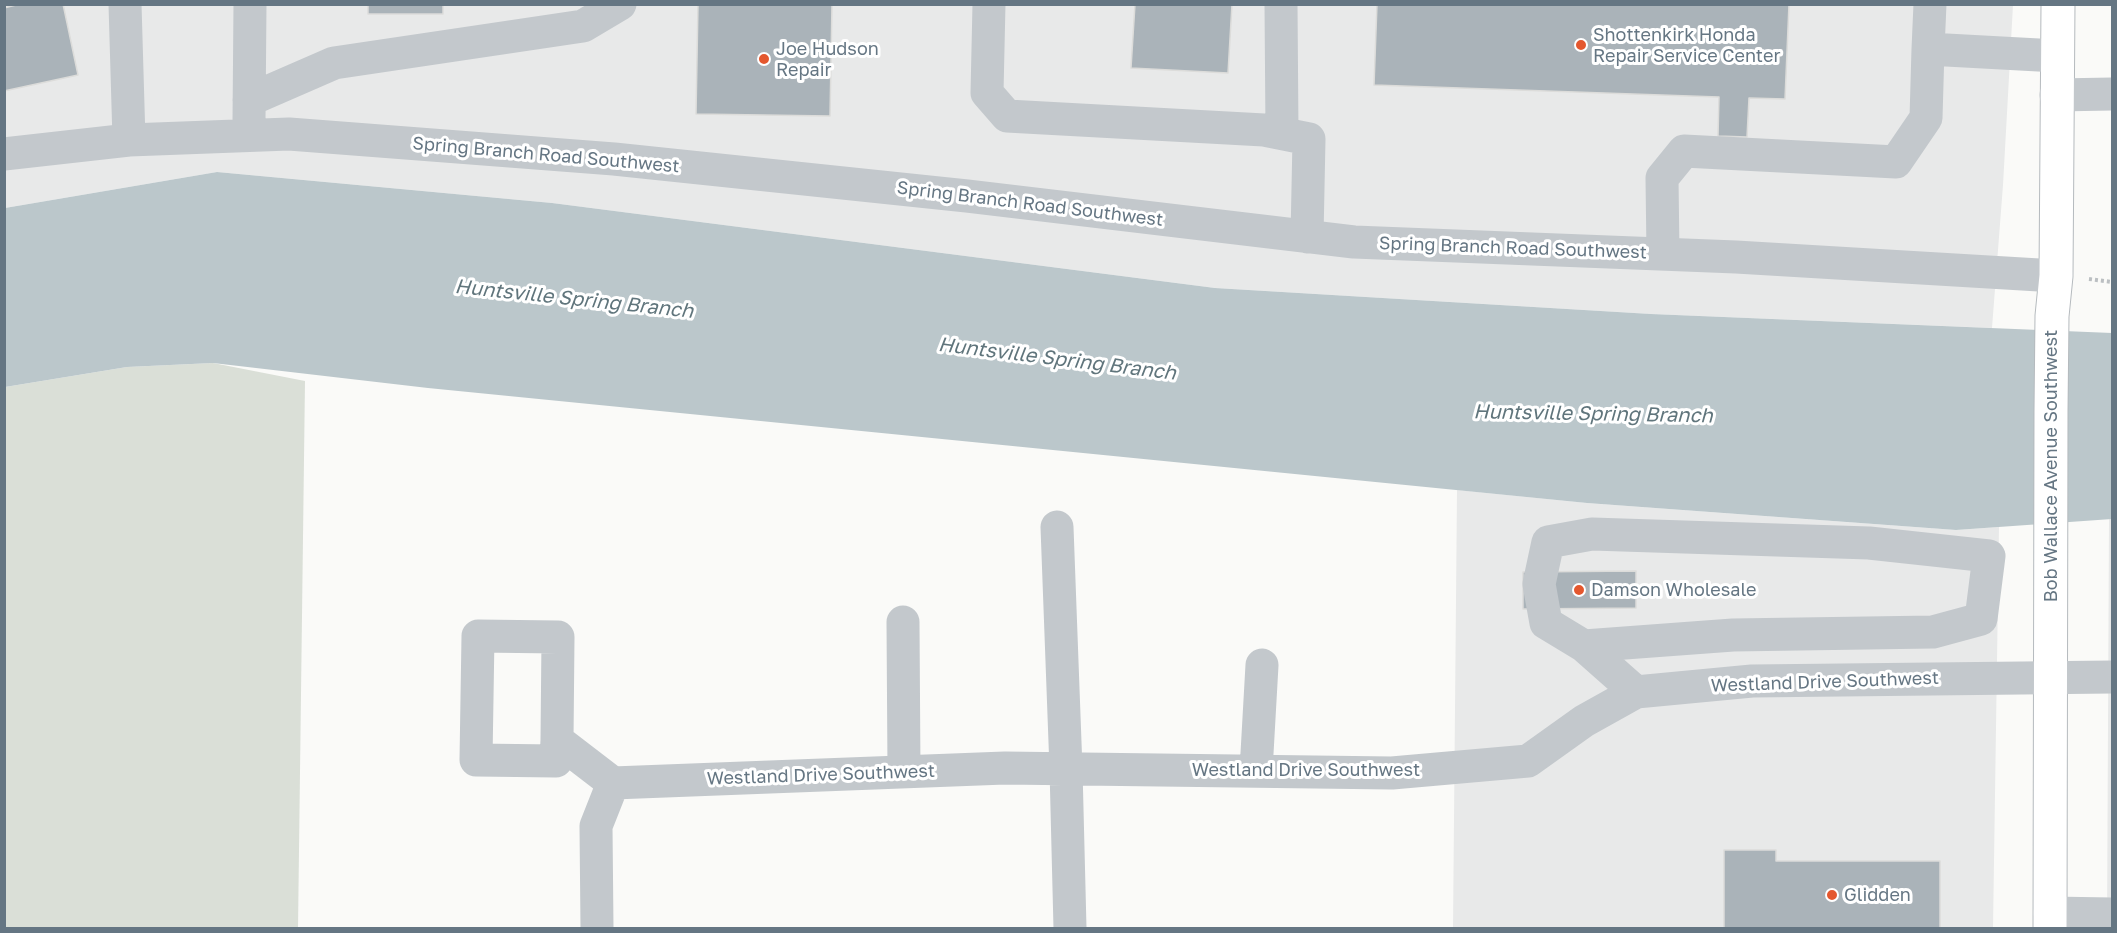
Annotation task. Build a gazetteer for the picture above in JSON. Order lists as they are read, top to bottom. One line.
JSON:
{"streets":{"main road":["Bob Wallace Avenue Southwest"],"street":["Spring Branch Road Southwest","Westland Drive Southwest"]},"crossings":[["Spring Branch Road Southwest","Bob Wallace Avenue Southwest"],["Bob Wallace Avenue Southwest","Westland Drive Southwest"]],"water":["Huntsville Spring Branch"],"places":["Shottenkirk Honda Repair Service Center","Joe Hudson Repair","Damson Wholesale","Glidden"]}
